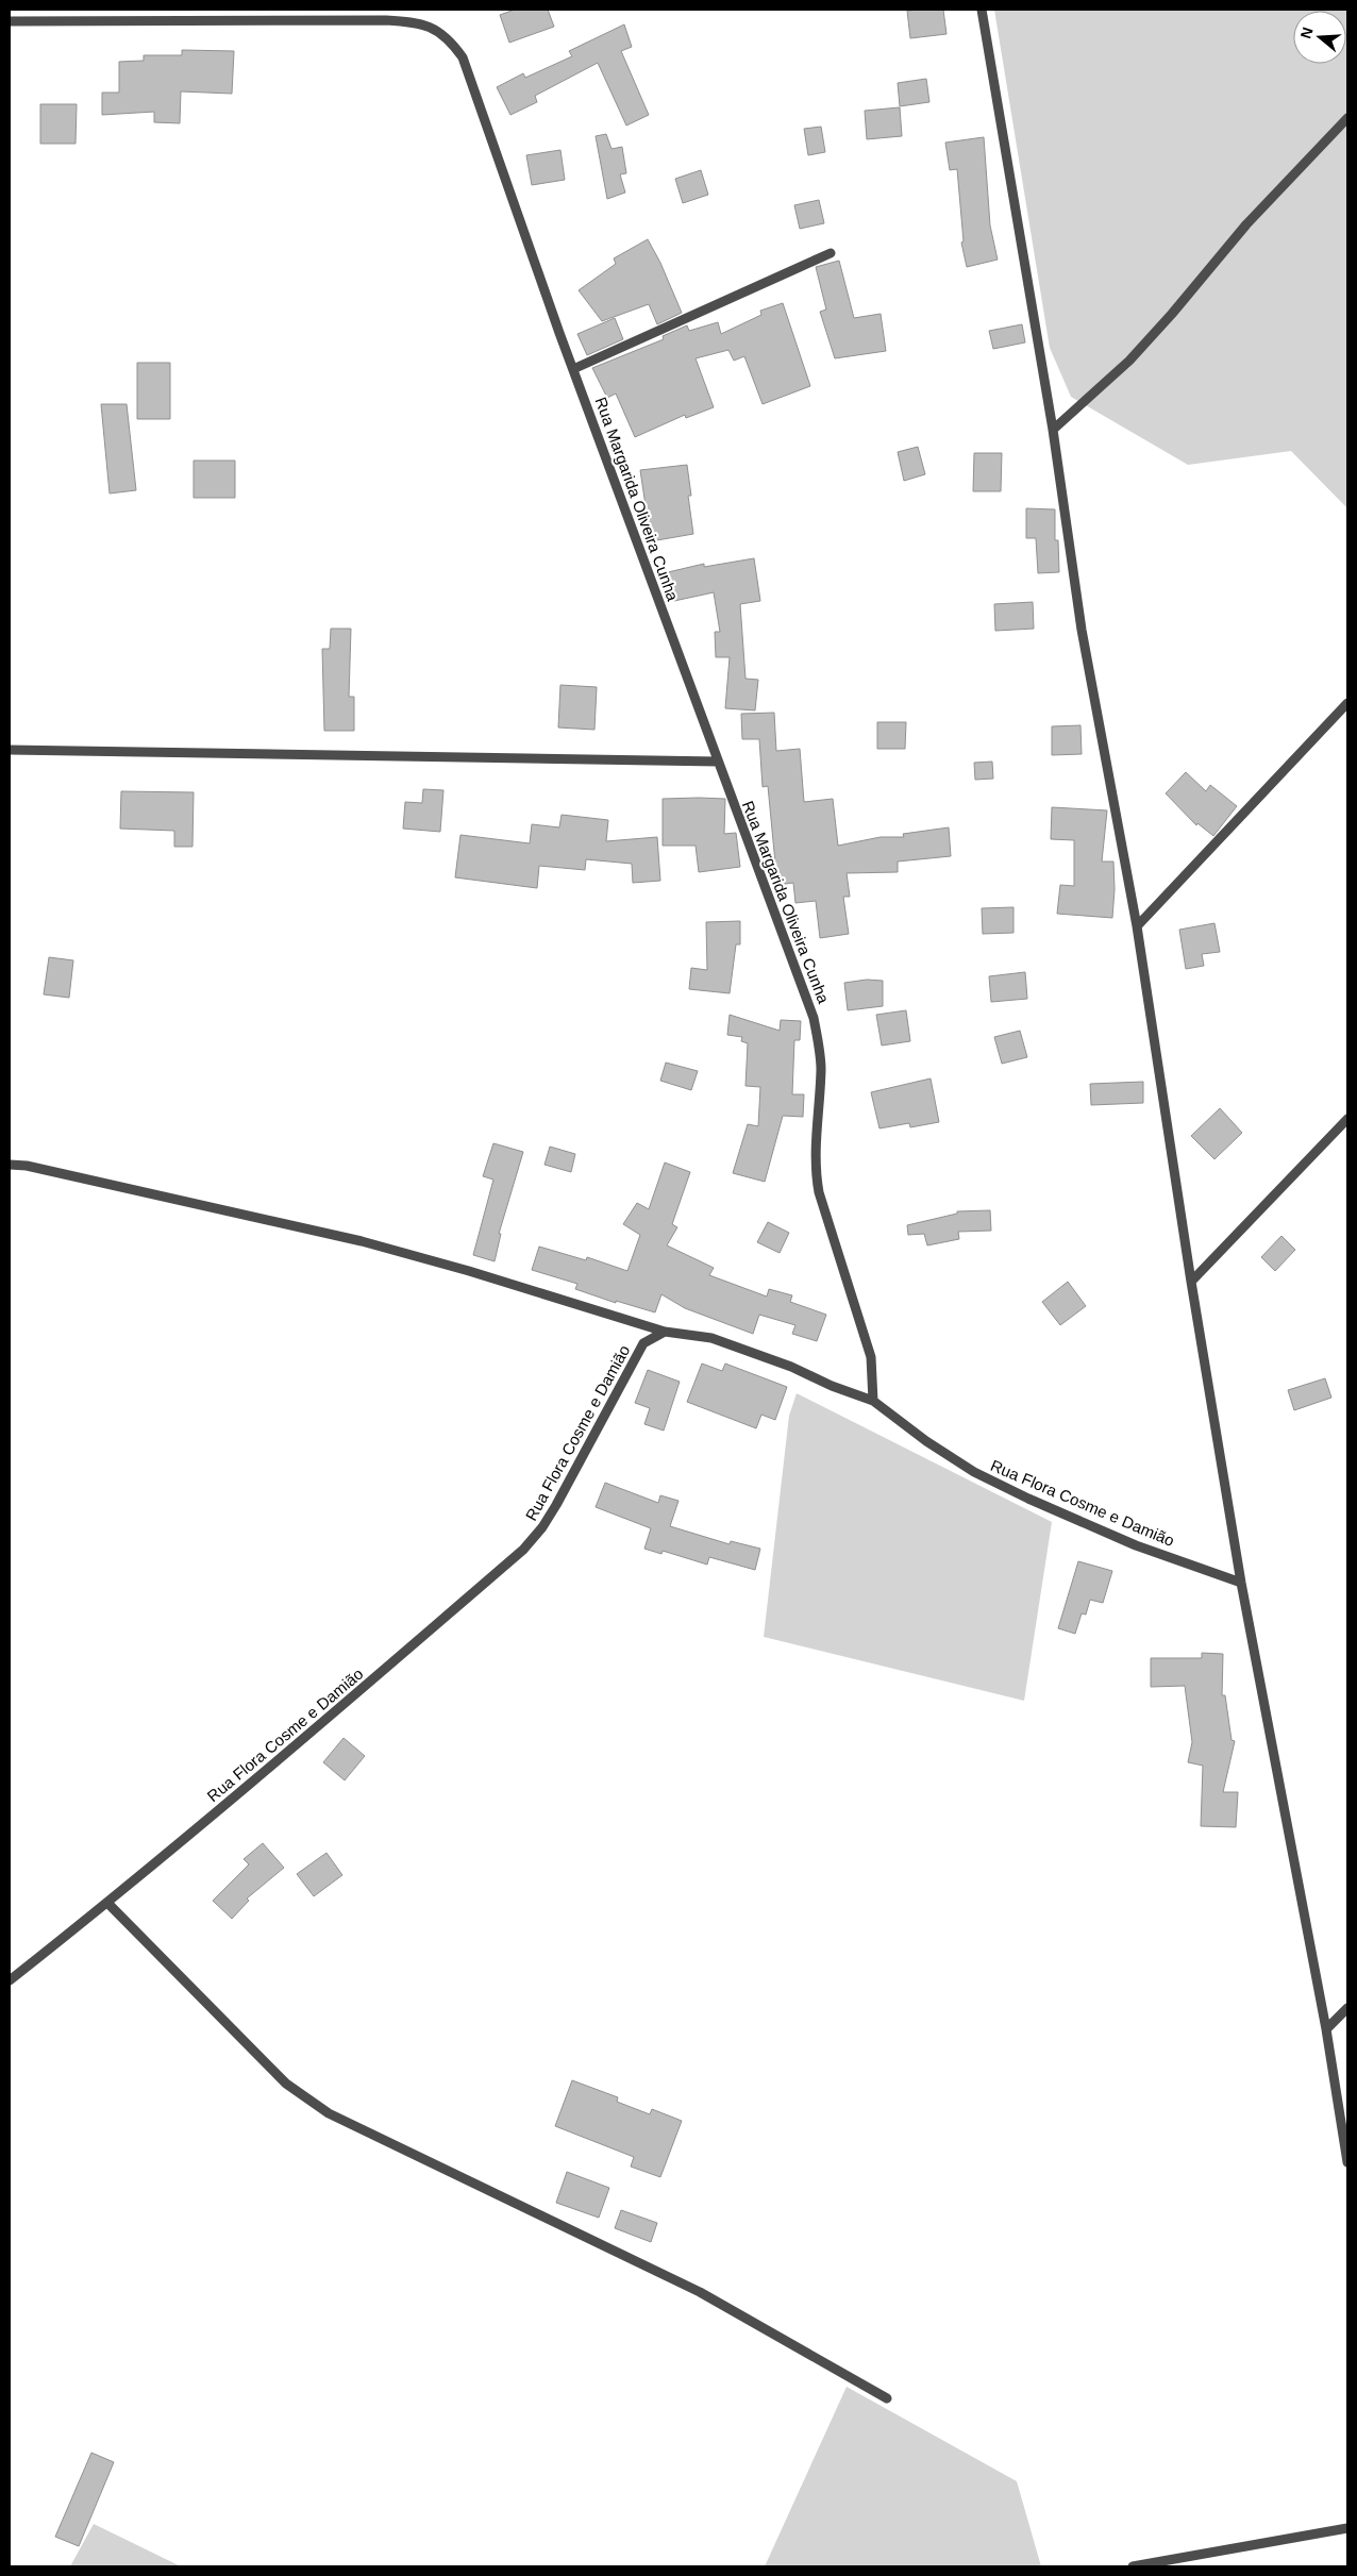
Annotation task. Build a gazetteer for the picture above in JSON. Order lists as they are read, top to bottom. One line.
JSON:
{"streets":{"street":["Rua Margarida Oliveira Cunha","Rua Flora Cosme e Damião"]},"crossings":[["Rua Margarida Oliveira Cunha","Rua Flora Cosme e Damião"]],"north":"left"}
